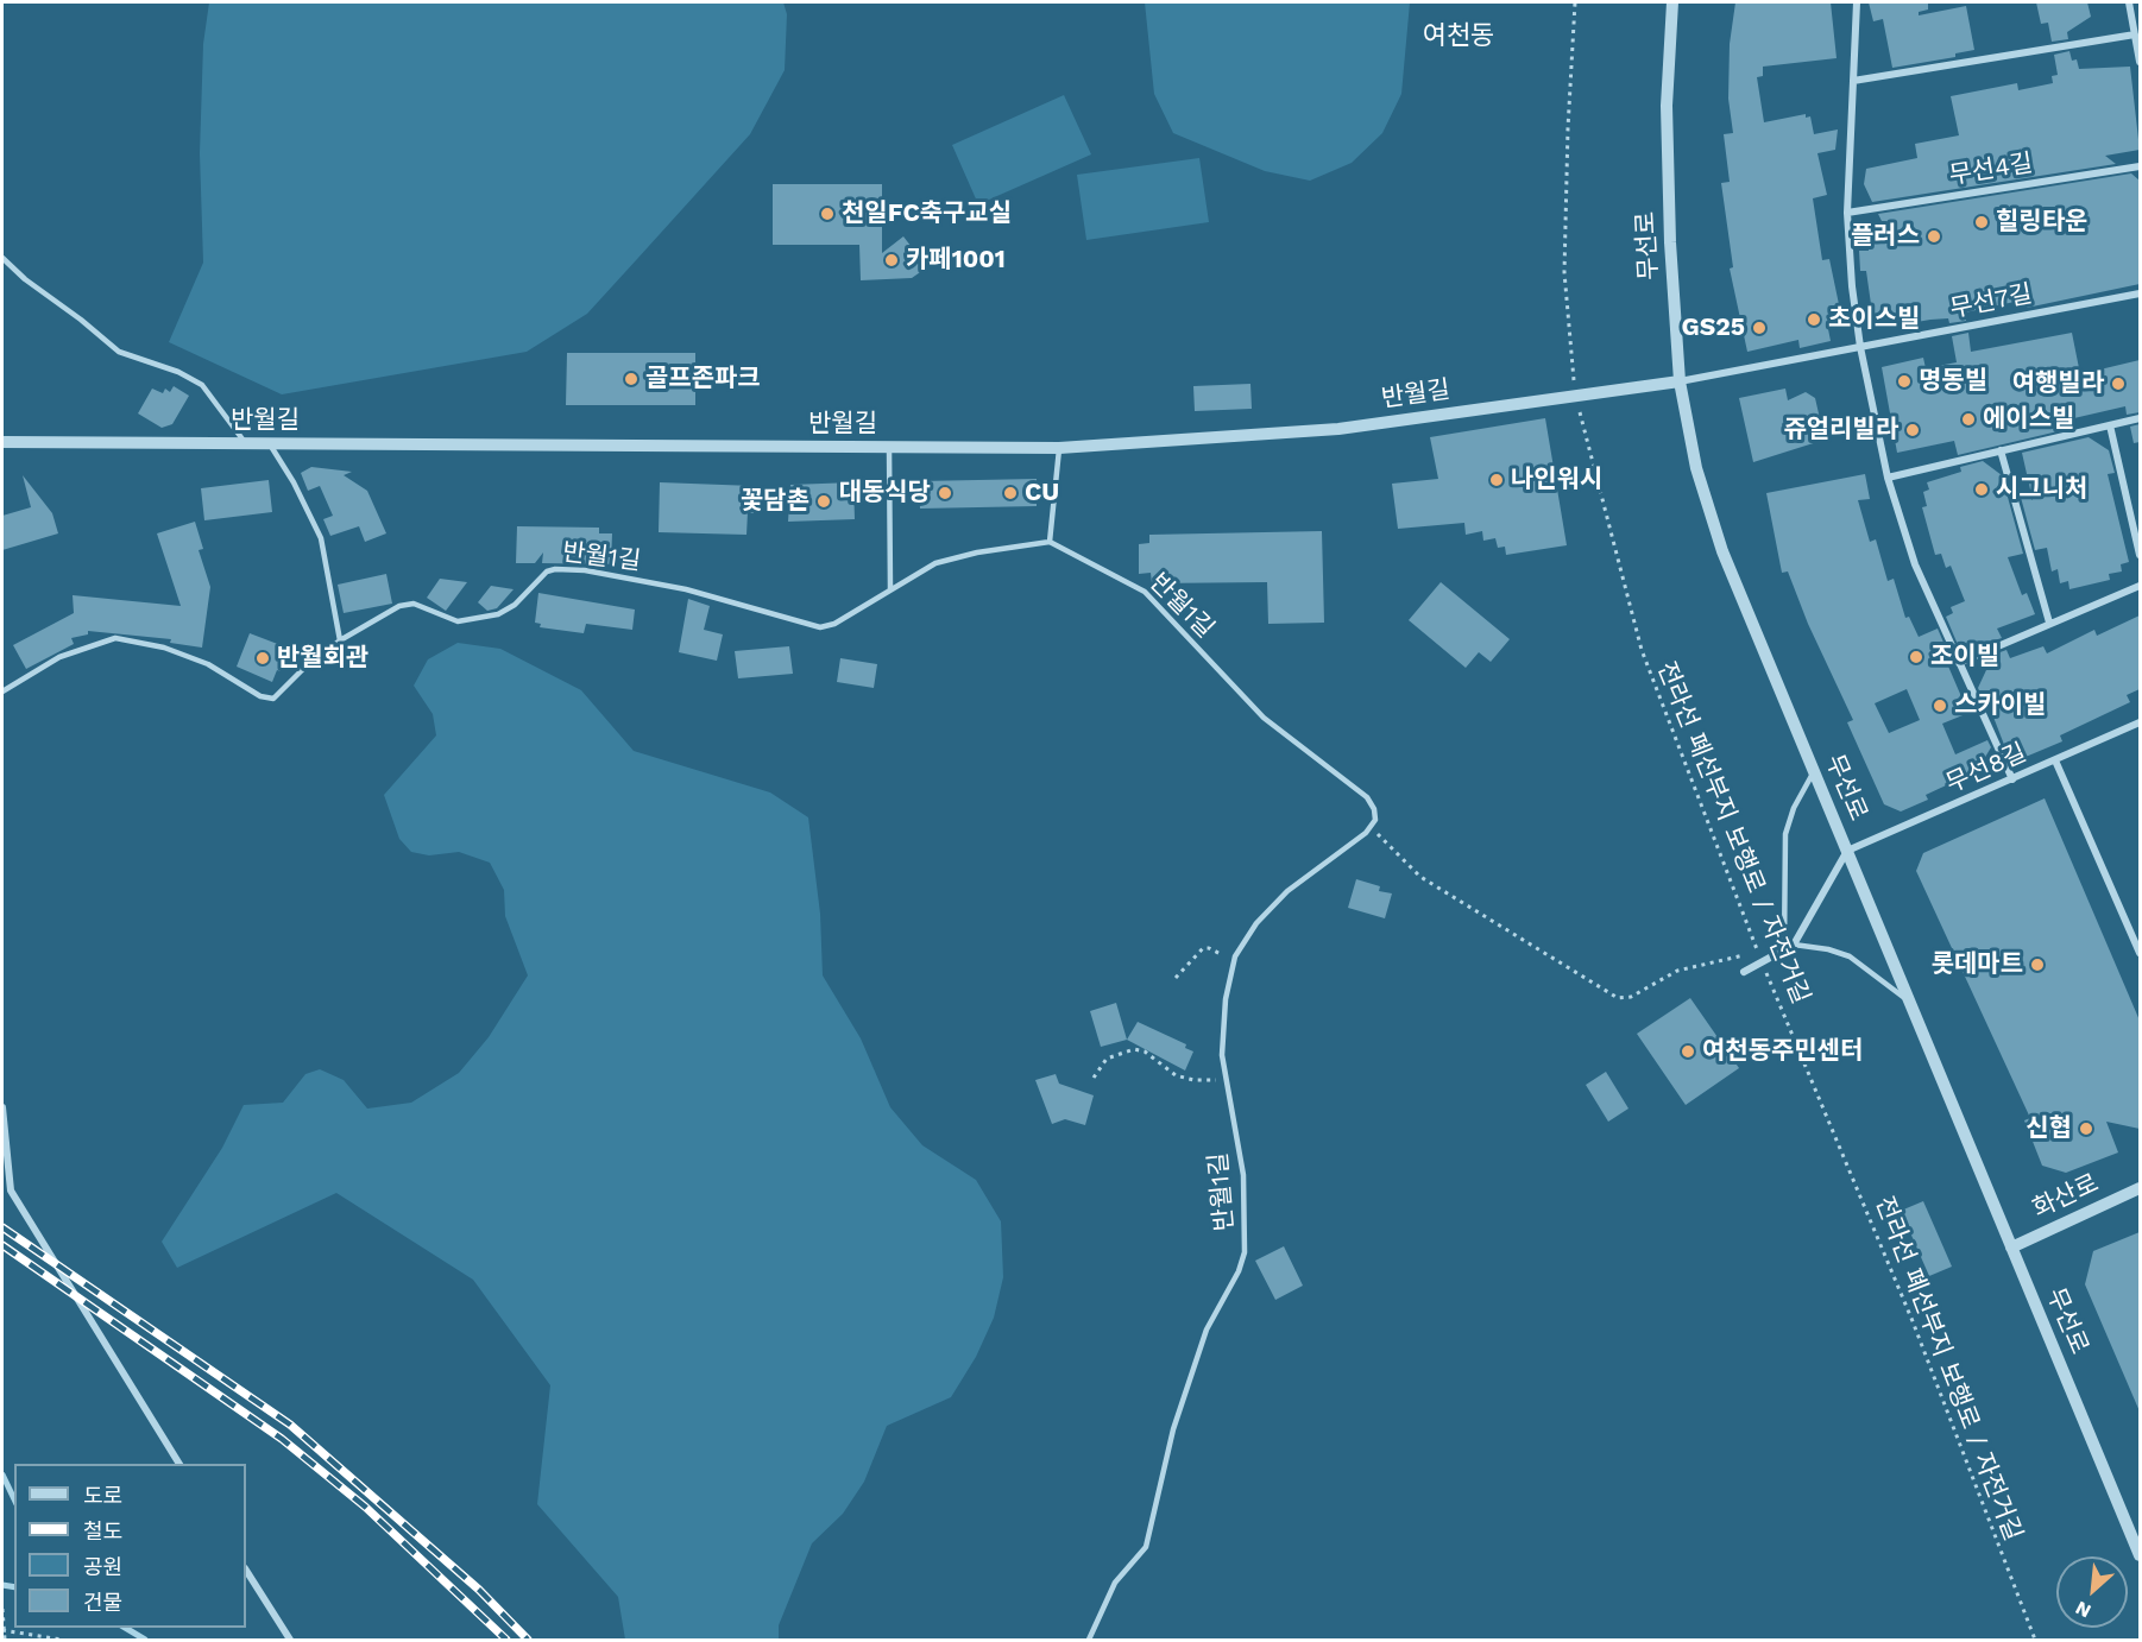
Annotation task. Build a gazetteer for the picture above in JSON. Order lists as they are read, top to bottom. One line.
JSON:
{"streets":{"street":["무선4길","무선로","무선7길","반월길","무선8길","화산로"],"lane":["반월1길"],"path":["전라선 폐선부지 보행로 / 자전거길"]},"crossings":[["무선로","무선7길"],["무선로","반월길"],["무선로","무선8길"],["무선로","화산로"],["무선7길","반월길"],["반월길","전라선 폐선부지 보행로 / 자전거길"],["반월1길","전라선 폐선부지 보행로 / 자전거길"]],"districts":["여천동"],"places":["천일FC축구교실","힐링타운","플러스","카페1001","초이스빌","GS25","골프존파크","명동빌","여행빌라","에이스빌","쥬얼리빌라","나인워시","시그니처","대동식당","CU","꽃담촌","조이빌","반월회관","스카이빌","롯데마트","여천동주민센터","신협"],"legend":["도로","철도","공원","건물"],"north":"bottom left"}
